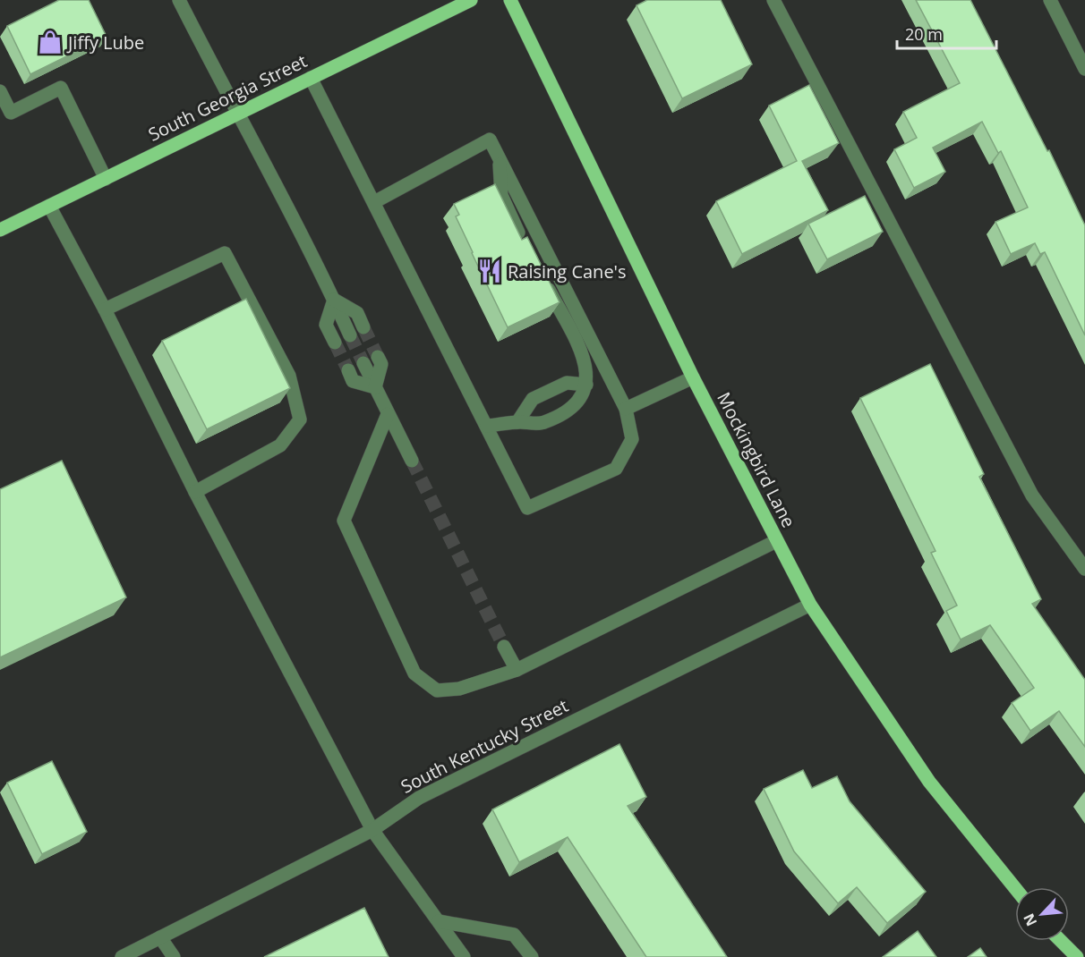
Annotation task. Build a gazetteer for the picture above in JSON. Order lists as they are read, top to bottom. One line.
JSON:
{"streets":{"main road":["South Georgia Street","Mockingbird Lane"],"street":["South Kentucky Street"]},"crossings":[["Mockingbird Lane","South Kentucky Street"]],"places":{"shop":["Jiffy Lube"],"restaurant":["Raising Cane's"]},"scale_bar":"20 m","north":"bottom left"}
